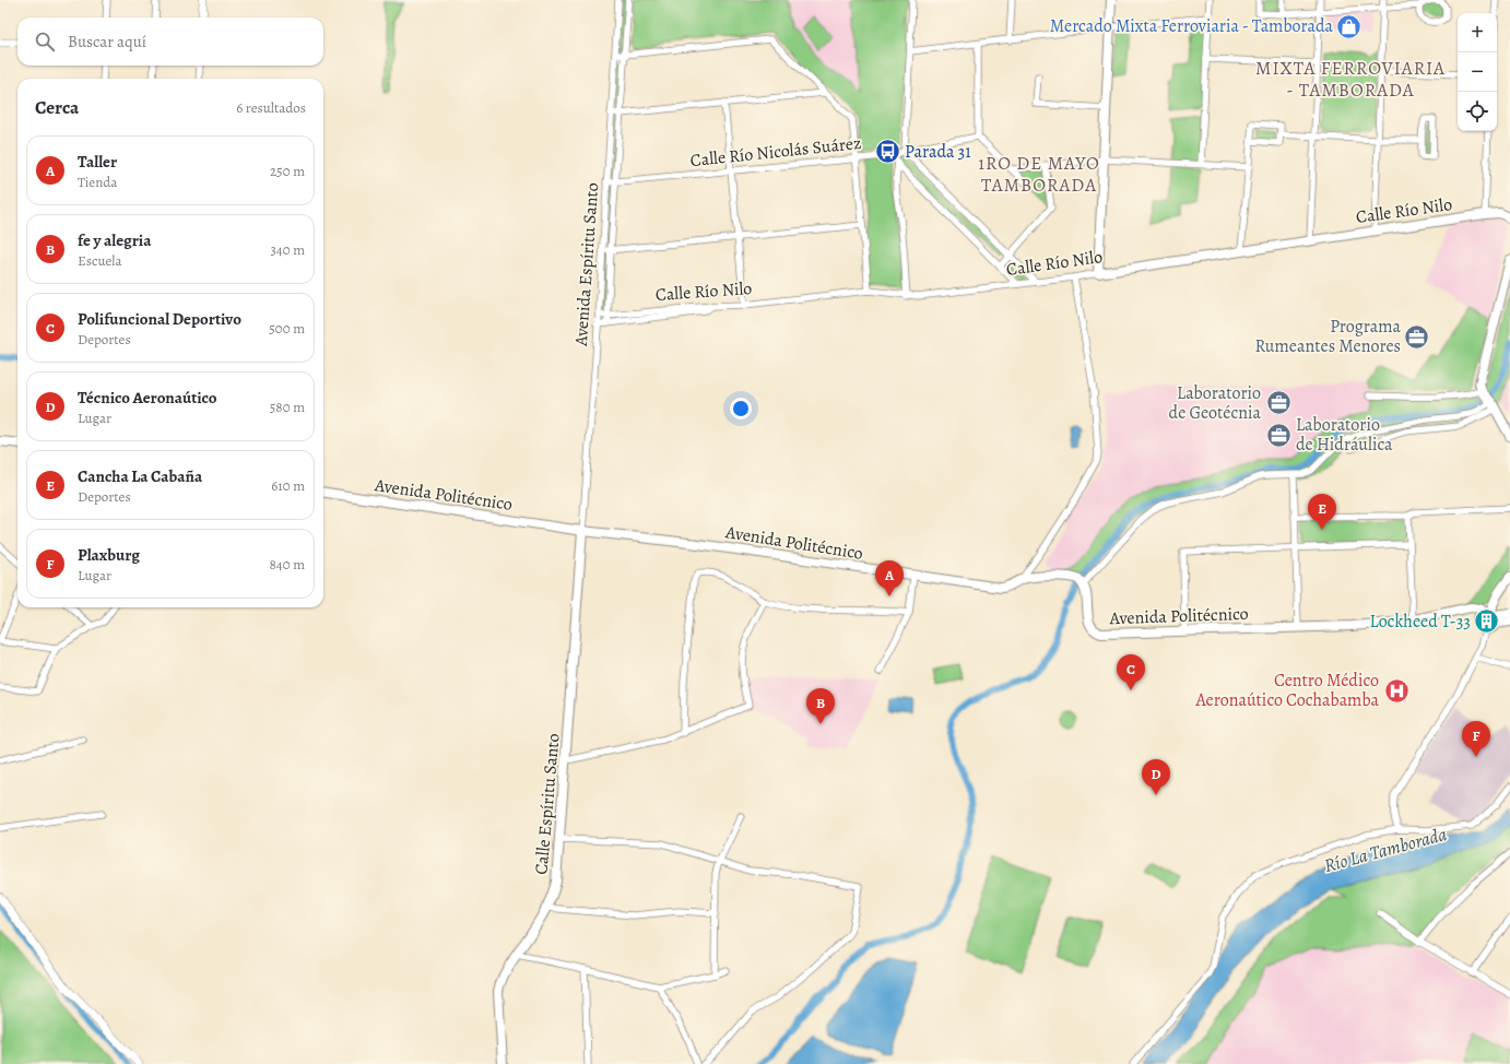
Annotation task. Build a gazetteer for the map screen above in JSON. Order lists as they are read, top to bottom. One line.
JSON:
{"streets":{"main road":["Calle Río Nilo","Avenida Politécnico","Calle Espíritu Santo"],"street":["Calle Río Nicolás Suárez","Avenida Espíritu Santo"]},"crossings":[["Calle Río Nicolás Suárez","Avenida Espíritu Santo"],["Calle Río Nilo","Avenida Espíritu Santo"],["Avenida Espíritu Santo","Avenida Politécnico"],["Avenida Espíritu Santo","Calle Espíritu Santo"],["Avenida Politécnico","Calle Espíritu Santo"]],"districts":["MIXTA FERROVIARIA - TAMBORADA","1RO DE MAYO TAMBORADA"],"water":["Río La Tamborada"],"places":{"shop":["Mercado Mixta Ferroviaria - Tamborada"],"bus stop":["Parada 31"],"office":["Programa Rumeantes Menores","Laboratorio de Geotécnia","Laboratorio de Hidráulica"],"building":["Lockheed T-33"],"hospital":["Centro Médico Aeronaútico Cochabamba"]},"page":{"map_buttons":["+","−"],"search":"Buscar aquí","heading":["Cerca","6 resultados"],"list":[{"mark":"A","name":"Taller","note":"Tienda","value":"250 m"},{"mark":"B","name":"fe y alegria","note":"Escuela","value":"340 m"},{"mark":"C","name":"Polifuncional Deportivo","note":"Deportes","value":"500 m"},{"mark":"D","name":"Técnico Aeronaútico","note":"Lugar","value":"580 m"},{"mark":"E","name":"Cancha La Cabaña","note":"Deportes","value":"610 m"},{"mark":"F","name":"Plaxburg","note":"Lugar","value":"840 m"}],"pins":["E","A","C","B","F","D"]}}
